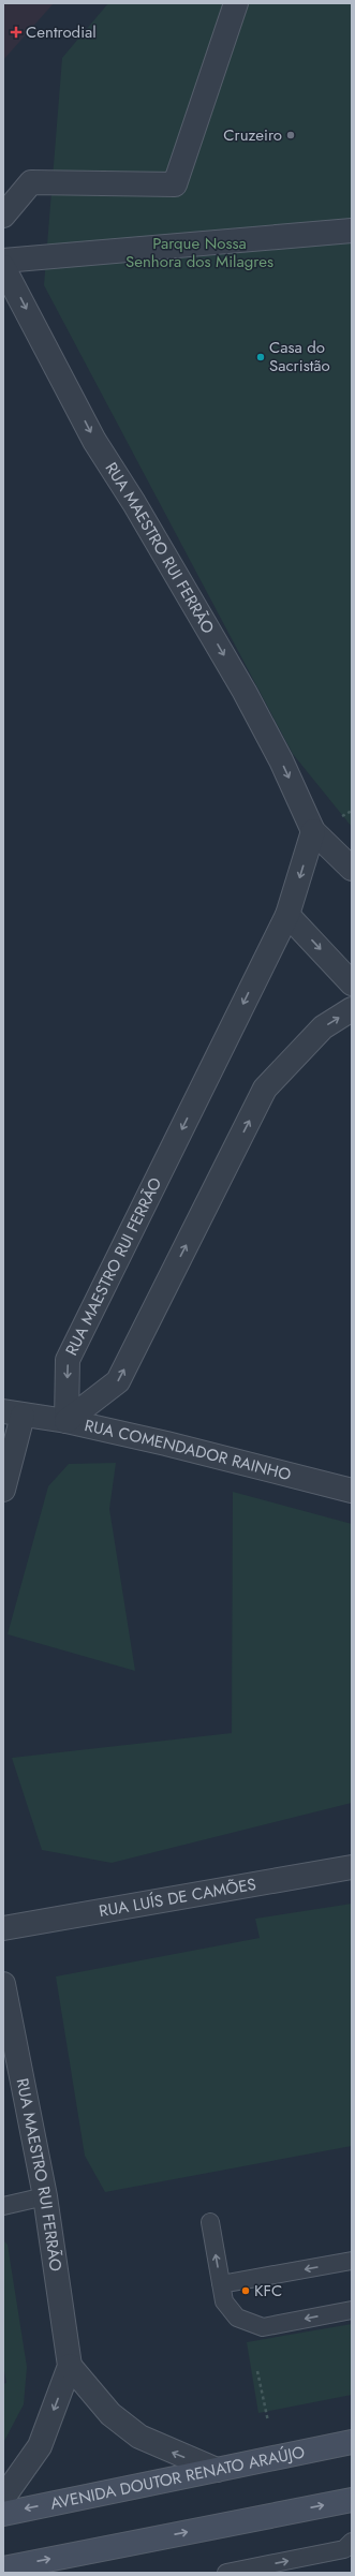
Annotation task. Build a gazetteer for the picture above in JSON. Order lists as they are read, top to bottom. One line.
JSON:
{"streets":{"main road":["AVENIDA DOUTOR RENATO ARAÚJO"],"street":["RUA MAESTRO RUI FERRÃO","RUA COMENDADOR RAINHO","RUA LUÍS DE CAMÕES"]},"crossings":[["RUA MAESTRO RUI FERRÃO","RUA COMENDADOR RAINHO"]],"one_way":["RUA MAESTRO RUI FERRÃO"],"parks":["Parque Nossa Senhora dos Milagres"],"places":{"health":["Centrodial"],"other":["Cruzeiro","Casa do Sacristão","KFC"]}}
